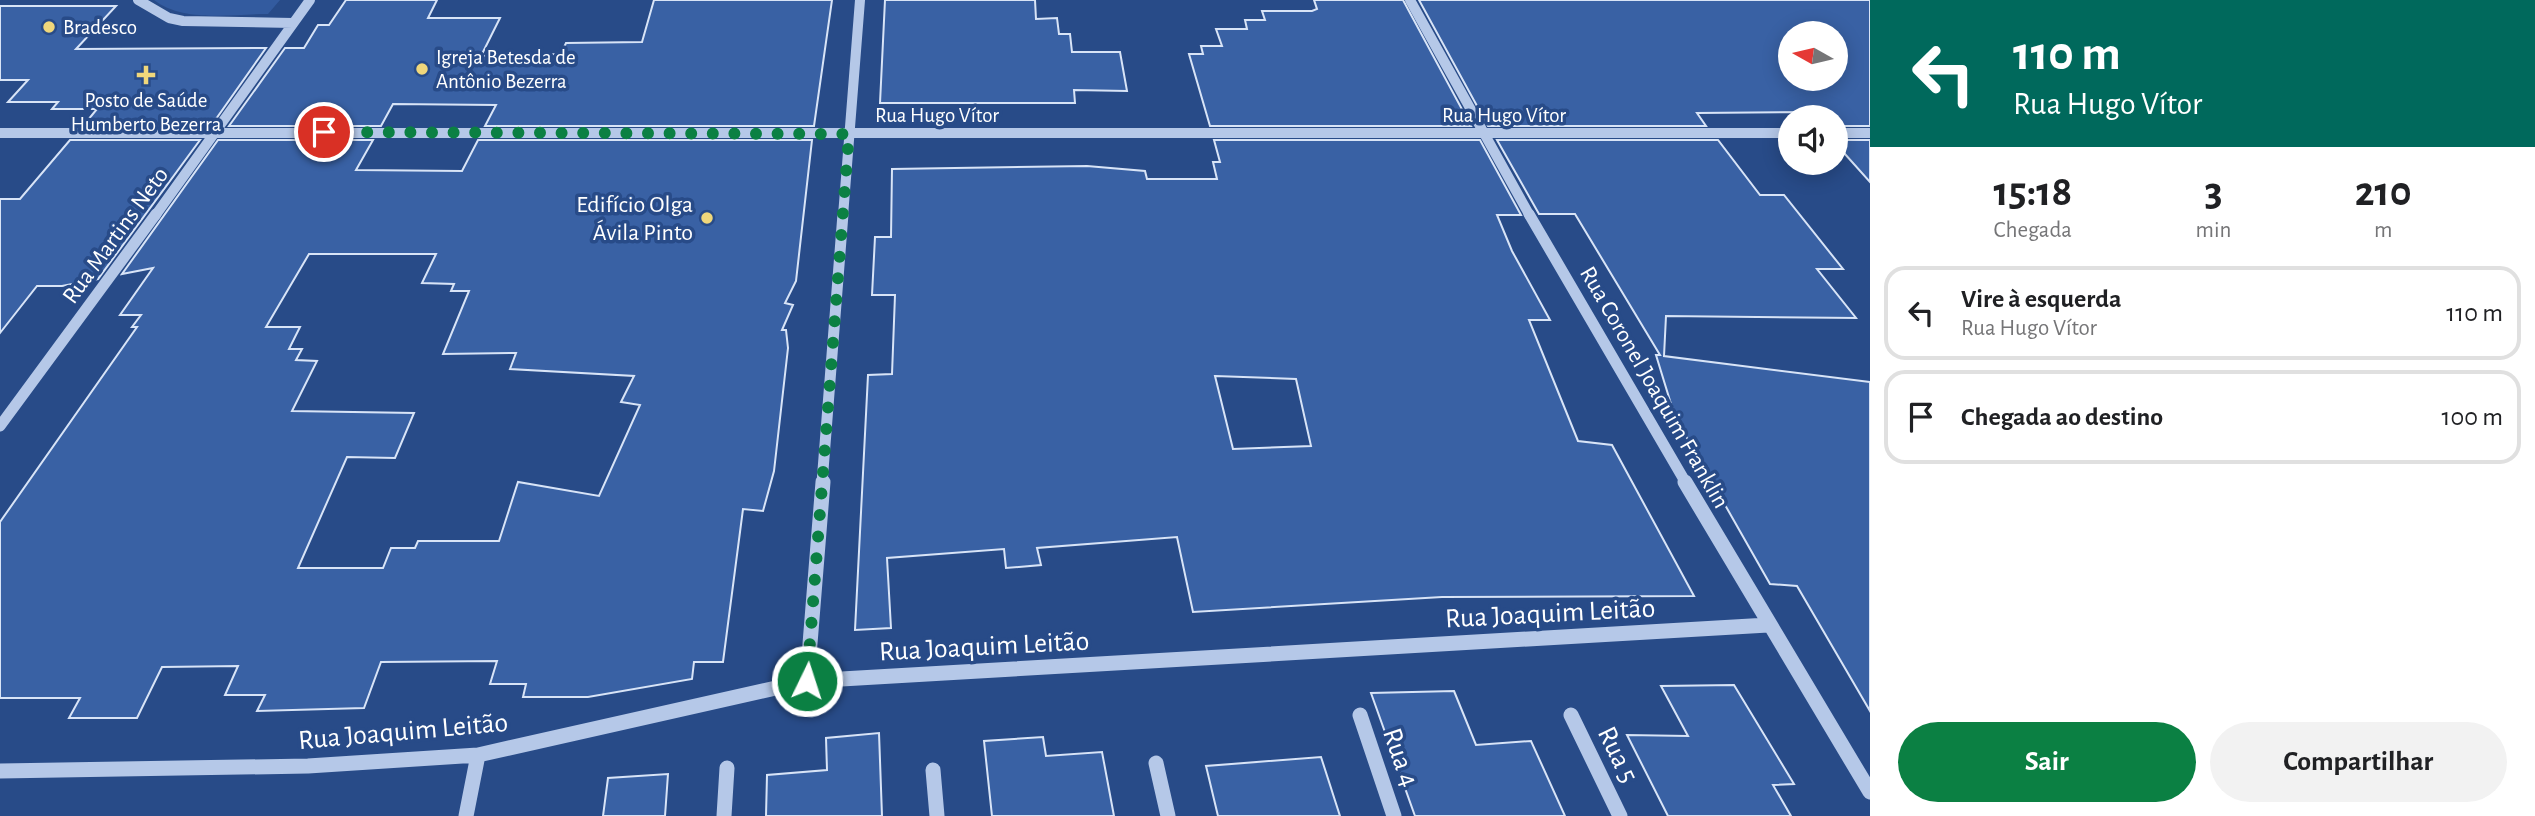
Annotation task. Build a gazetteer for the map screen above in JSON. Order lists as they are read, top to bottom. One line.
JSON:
{"streets":{"street":["Rua Hugo Vítor","Rua Martins Neto","Rua Coronel Joaquim Franklin","Rua Joaquim Leitão","Rua 5","Rua 4"]},"crossings":[["Rua Hugo Vítor","Rua Martins Neto"],["Rua Hugo Vítor","Rua Coronel Joaquim Franklin"],["Rua Coronel Joaquim Franklin","Rua Joaquim Leitão"]],"places":{"other":["Bradesco","Igreja Betesda de Antônio Bezerra","Edifício Olga Ávila Pinto"],"health":["Posto de Saúde Humberto Bezerra"]},"north":"left","page":{"turn":["110 m","Rua Hugo Vítor"],"eta":["15:18","Chegada","3","min","210","m"],"list":[{"name":"Vire à esquerda","note":"Rua Hugo Vítor","value":"110 m"},{"name":"Chegada ao destino","value":"100 m"}],"buttons":["Sair","Compartilhar"]}}
